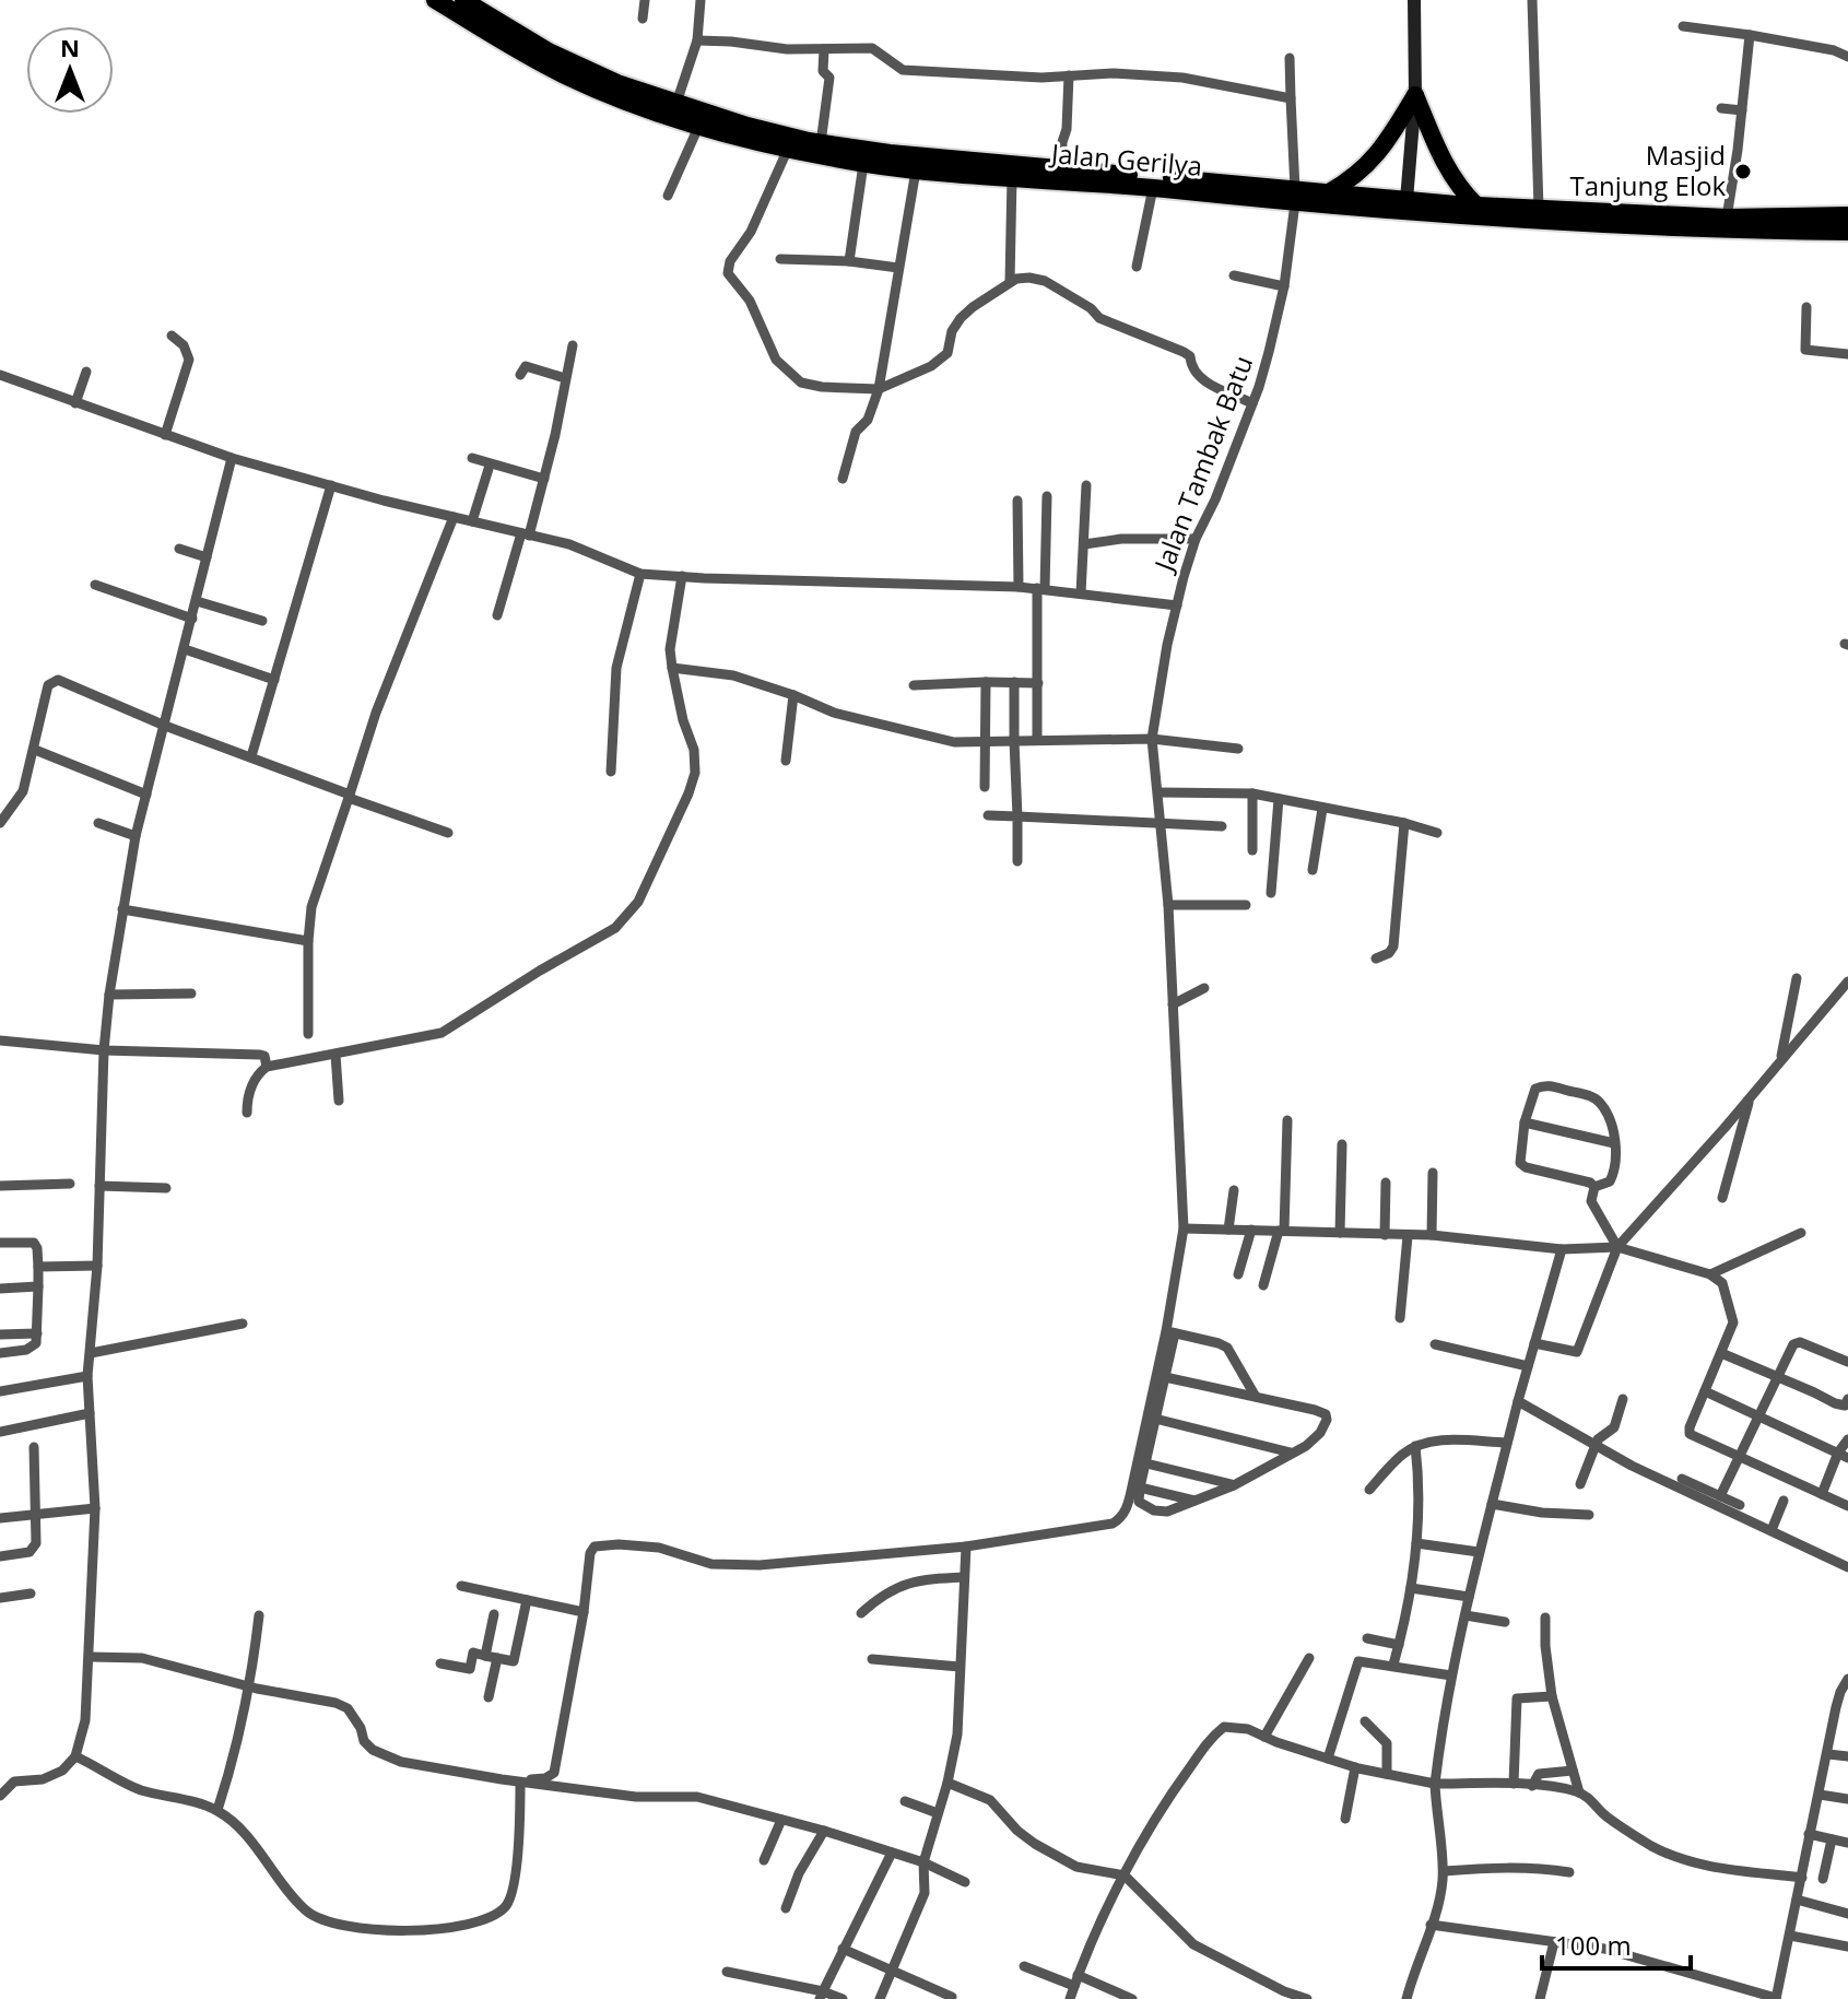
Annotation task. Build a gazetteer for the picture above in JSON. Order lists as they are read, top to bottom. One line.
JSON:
{"streets":{"highway":["Jalan Gerilya"],"street":["Jalan Tambak Batu"]},"crossings":[["Jalan Gerilya","Jalan Tambak Batu"]],"places":["Masjid Tanjung Elok"],"scale_bar":"100 m","north":"top"}
